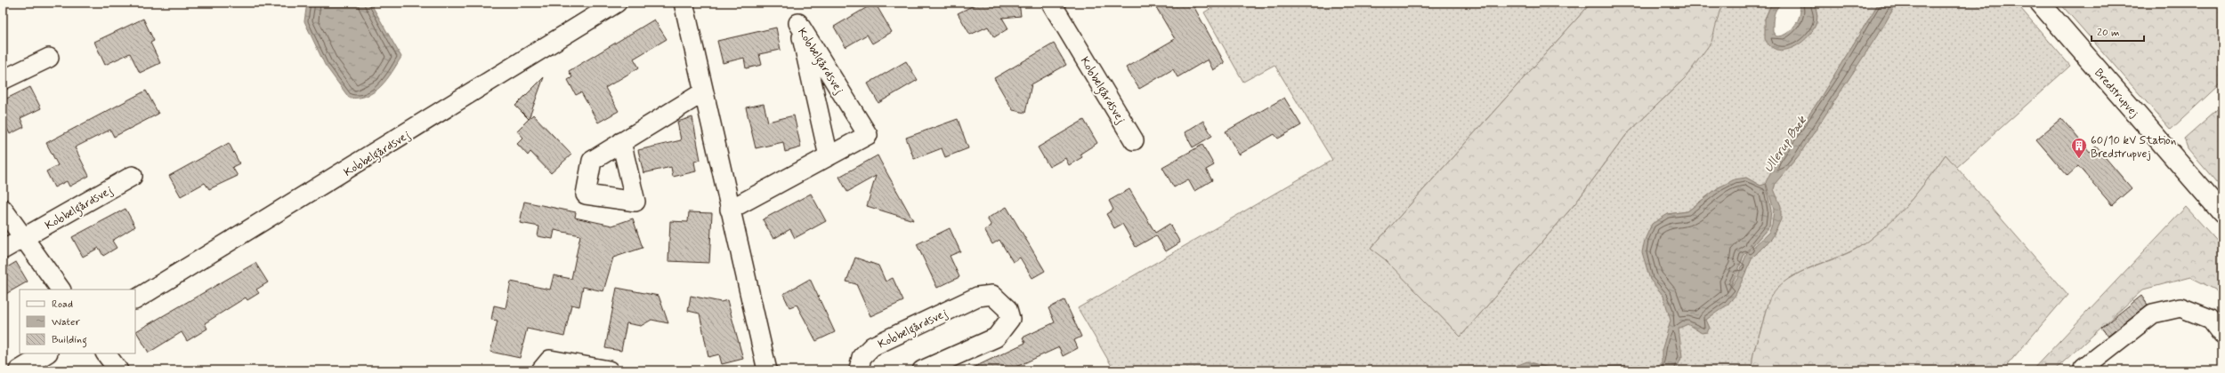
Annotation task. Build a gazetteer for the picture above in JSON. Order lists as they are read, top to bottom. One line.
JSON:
{"streets":{"street":["Kobbelgårdsvej","Bredstrupvej"]},"water":["Ullerup Bæk"],"places":{"building":["60/10 kV Station Bredstrupvej"]},"legend":["Road","Water","Building"],"scale_bar":"20 m"}
